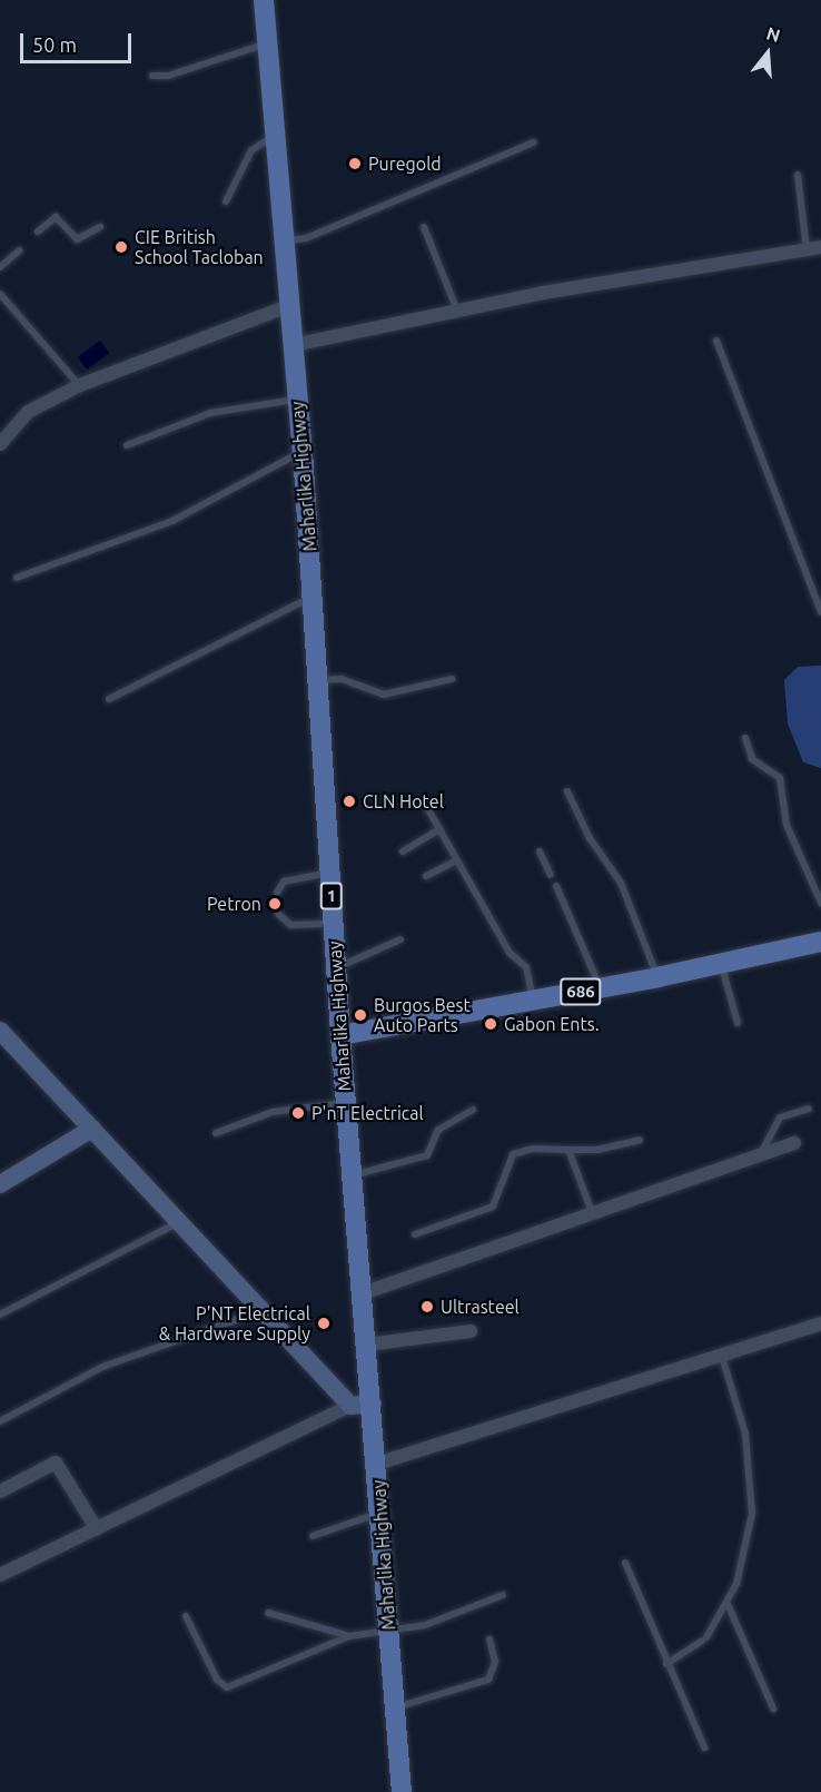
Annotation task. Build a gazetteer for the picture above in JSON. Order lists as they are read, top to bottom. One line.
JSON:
{"streets":{"main road":["Maharlika Highway","1","686"]},"crossings":[["Maharlika Highway","686"]],"places":["Puregold","CIE British School Tacloban","CLN Hotel","Petron","Burgos Best Auto Parts","Gabon Ents.","P'nT Electrical","Ultrasteel","P'NT Electrical & Hardware Supply"],"scale_bar":"50 m","north":"top"}
